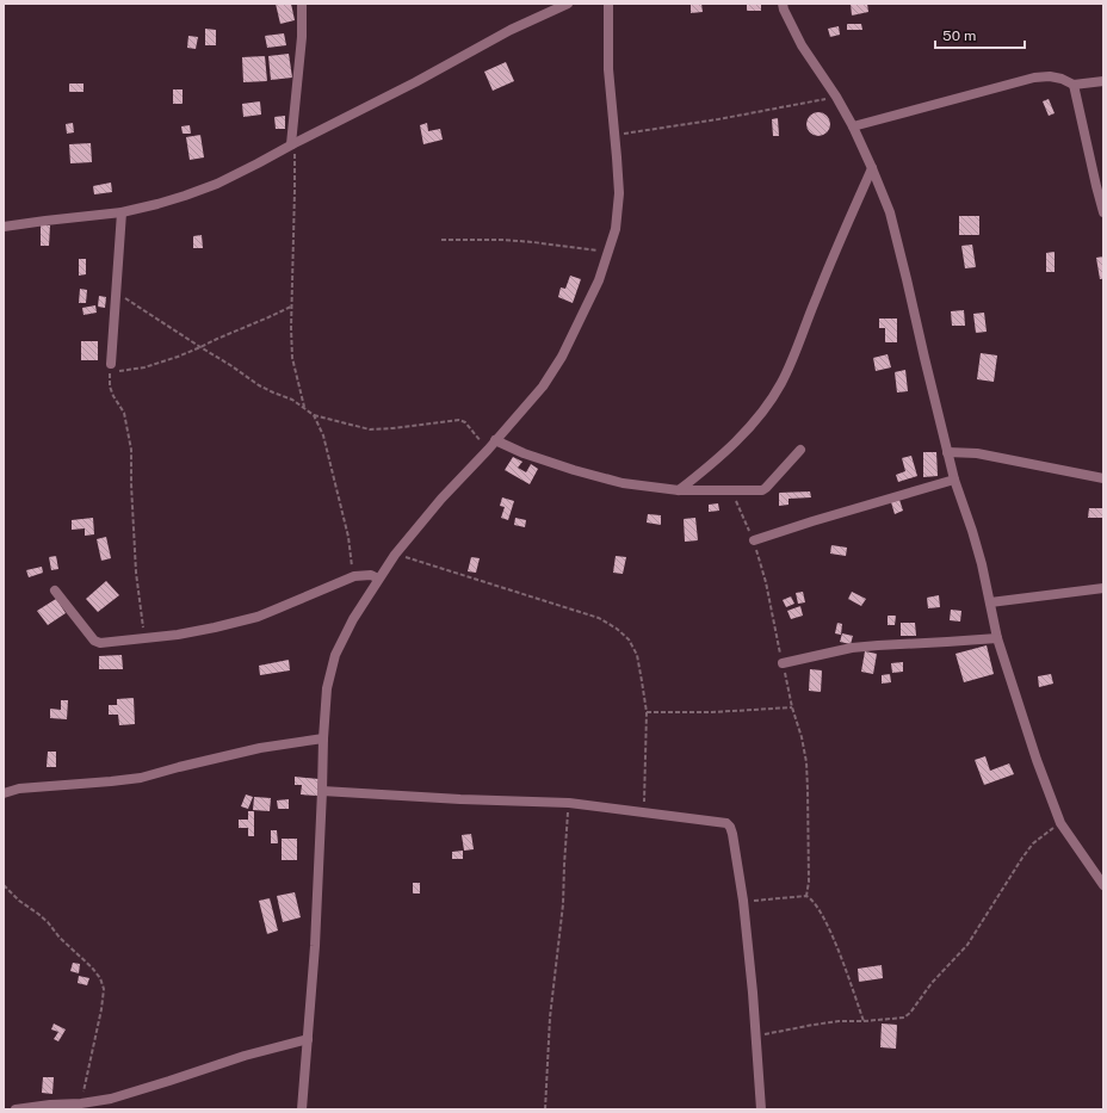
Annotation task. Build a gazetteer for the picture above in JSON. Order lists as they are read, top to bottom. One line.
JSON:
{"scale_bar":"50 m"}
